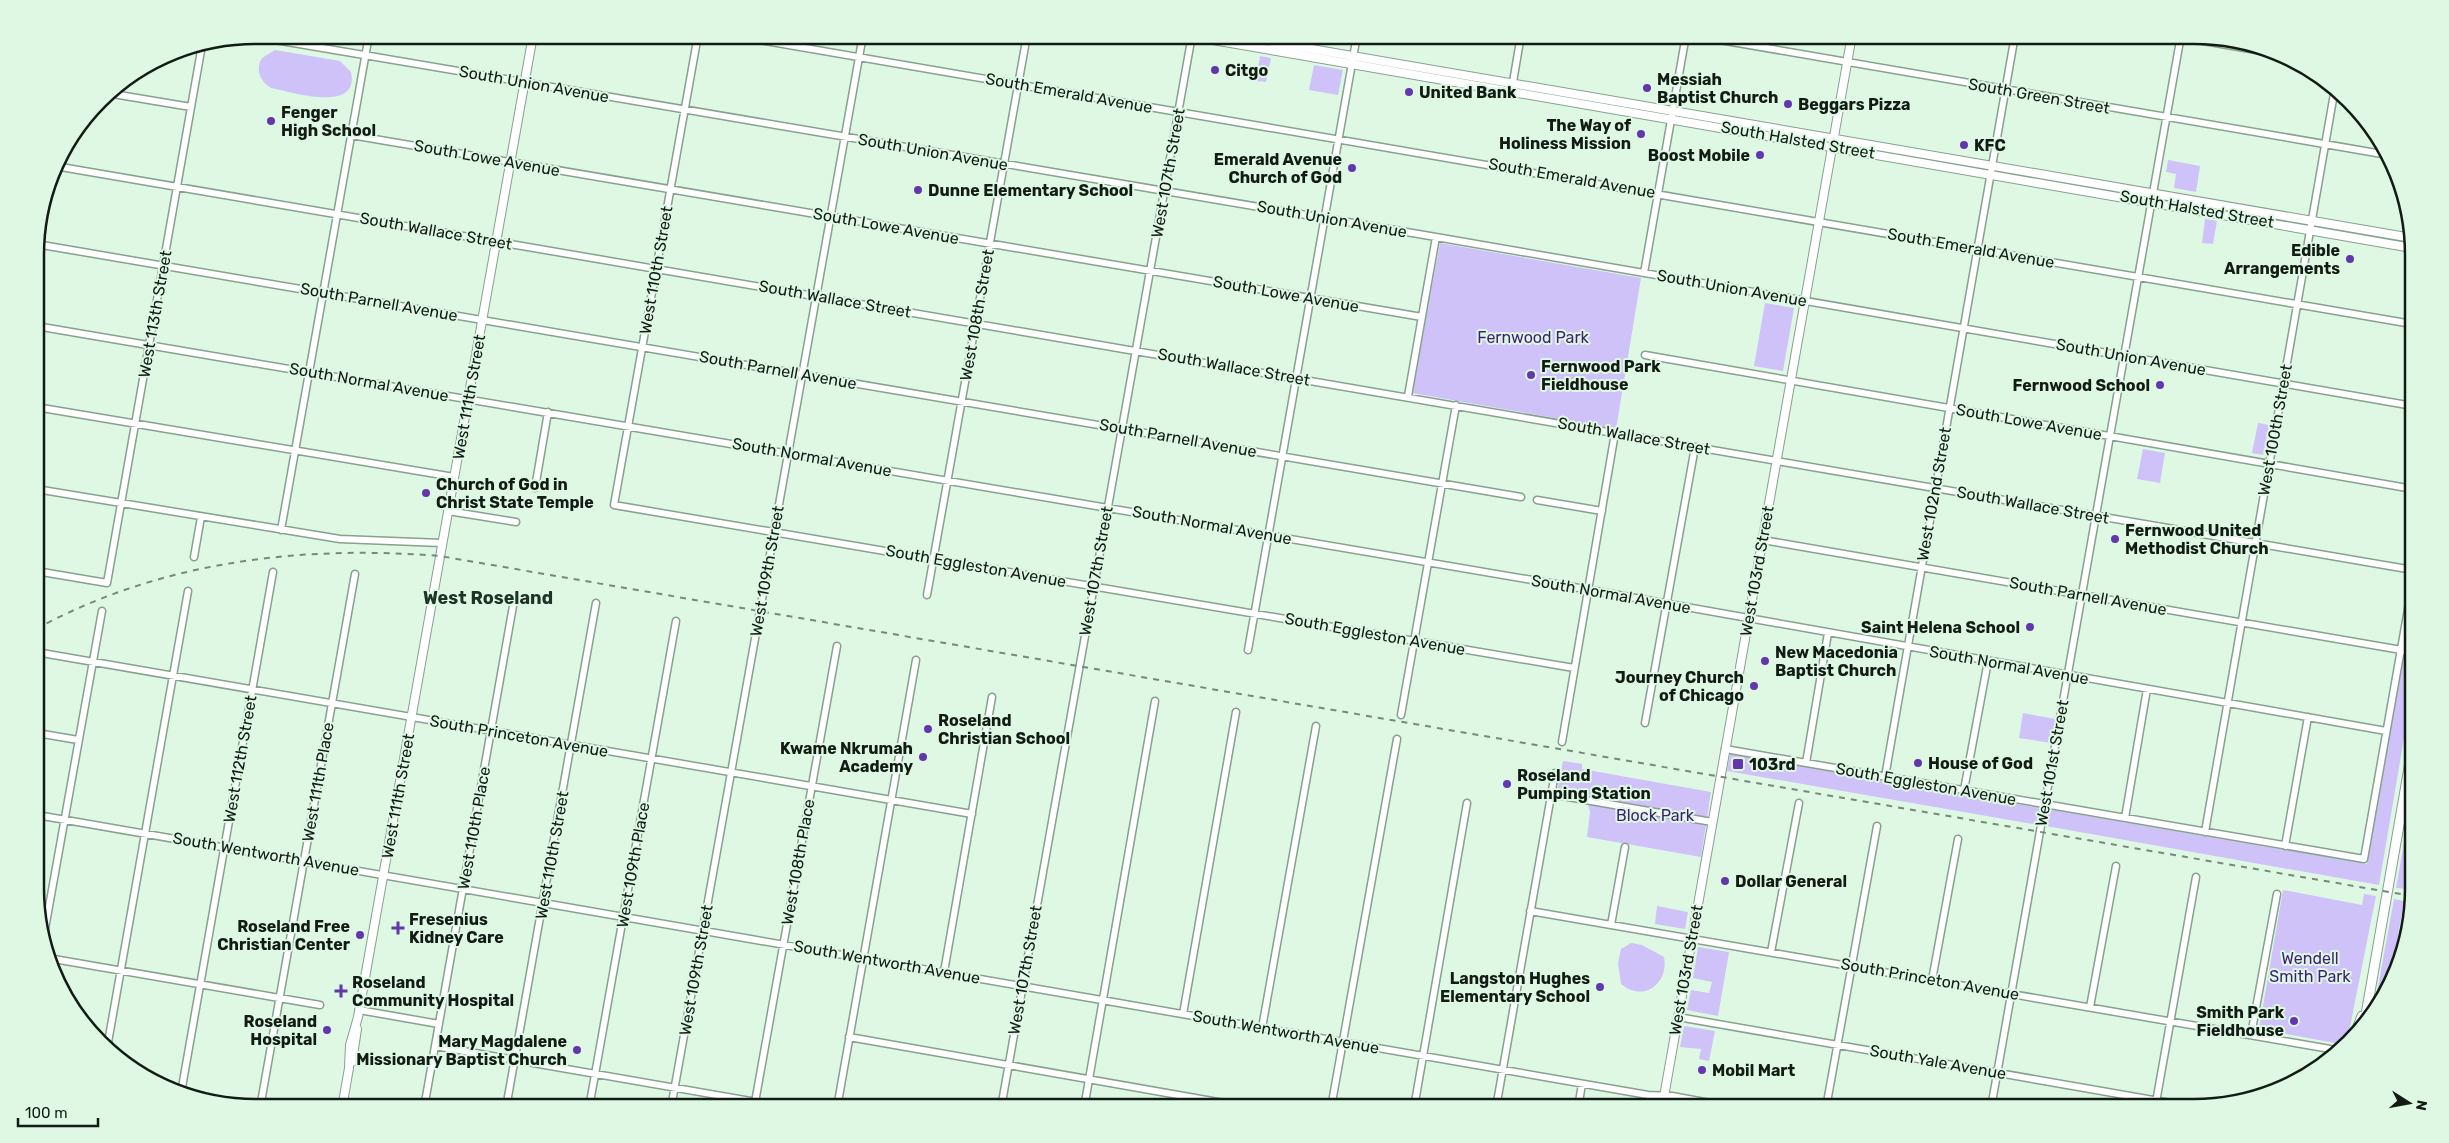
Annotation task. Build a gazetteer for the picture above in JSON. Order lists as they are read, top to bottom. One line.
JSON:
{"streets":{"main road":["South Halsted Street","West 111th Street","West 103rd Street"],"street":["South Union Avenue","South Emerald Avenue","South Green Street","South Lowe Avenue","West 107th Street","South Wallace Street","West 110th Street","South Parnell Avenue","West 113th Street","West 108th Street","South Normal Avenue","West 100th Street","West 102nd Street","South Eggleston Avenue","West 109th Street","South Princeton Avenue","West 112th Street","West 101st Street","West 111th Place","West 110th Place","South Wentworth Avenue","West 108th Place","West 109th Place","South Yale Avenue"]},"crossings":[["South Union Avenue","West 107th Street"],["South Union Avenue","West 110th Street"],["South Union Avenue","West 108th Street"],["South Union Avenue","West 111th Street"],["South Union Avenue","West 100th Street"],["South Union Avenue","West 102nd Street"],["South Union Avenue","West 109th Street"],["South Union Avenue","West 103rd Street"],["South Union Avenue","West 101st Street"],["South Emerald Avenue","West 107th Street"],["South Emerald Avenue","West 108th Street"],["South Emerald Avenue","West 100th Street"],["South Emerald Avenue","West 102nd Street"],["South Emerald Avenue","West 109th Street"],["South Emerald Avenue","West 103rd Street"],["South Emerald Avenue","West 101st Street"],["South Green Street","West 100th Street"],["South Green Street","West 102nd Street"],["South Green Street","West 103rd Street"],["South Green Street","West 101st Street"],["South Halsted Street","West 100th Street"],["South Halsted Street","West 102nd Street"],["South Halsted Street","West 103rd Street"],["South Halsted Street","West 101st Street"],["South Lowe Avenue","West 107th Street"],["South Lowe Avenue","West 110th Street"],["South Lowe Avenue","West 108th Street"],["South Lowe Avenue","West 111th Street"],["South Lowe Avenue","West 100th Street"],["South Lowe Avenue","West 102nd Street"],["South Lowe Avenue","West 109th Street"],["South Lowe Avenue","West 103rd Street"],["South Lowe Avenue","West 101st Street"],["West 107th Street","South Wallace Street"],["West 107th Street","South Parnell Avenue"],["West 107th Street","South Normal Avenue"],["West 107th Street","South Eggleston Avenue"],["West 107th Street","South Wentworth Avenue"],["South Wallace Street","West 110th Street"],["South Wallace Street","West 113th Street"],["South Wallace Street","West 108th Street"],["South Wallace Street","West 111th Street"],["South Wallace Street","West 100th Street"],["South Wallace Street","West 102nd Street"],["South Wallace Street","West 109th Street"],["South Wallace Street","West 103rd Street"],["South Wallace Street","West 101st Street"],["West 110th Street","South Parnell Avenue"],["West 110th Street","South Normal Avenue"],["West 110th Street","South Eggleston Avenue"],["West 110th Street","South Princeton Avenue"],["West 110th Street","South Wentworth Avenue"],["South Parnell Avenue","West 113th Street"],["South Parnell Avenue","West 108th Street"],["South Parnell Avenue","West 111th Street"],["South Parnell Avenue","West 100th Street"],["South Parnell Avenue","West 102nd Street"],["South Parnell Avenue","West 109th Street"],["South Parnell Avenue","West 103rd Street"],["South Parnell Avenue","West 101st Street"],["West 113th Street","South Normal Avenue"],["West 108th Street","South Normal Avenue"],["West 108th Street","South Eggleston Avenue"],["South Normal Avenue","West 111th Street"],["South Normal Avenue","West 100th Street"],["South Normal Avenue","West 102nd Street"],["South Normal Avenue","South Eggleston Avenue"],["South Normal Avenue","West 109th Street"],["South Normal Avenue","West 103rd Street"],["South Normal Avenue","West 101st Street"],["West 111th Street","South Princeton Avenue"],["West 111th Street","South Wentworth Avenue"],["West 100th Street","South Eggleston Avenue"],["West 102nd Street","South Eggleston Avenue"],["South Eggleston Avenue","West 109th Street"],["South Eggleston Avenue","West 103rd Street"],["South Eggleston Avenue","West 101st Street"],["West 109th Street","South Princeton Avenue"],["West 109th Street","South Wentworth Avenue"],["West 103rd Street","South Princeton Avenue"],["West 103rd Street","South Wentworth Avenue"],["West 103rd Street","South Yale Avenue"],["South Princeton Avenue","West 112th Street"],["South Princeton Avenue","West 101st Street"],["South Princeton Avenue","West 111th Place"],["South Princeton Avenue","West 110th Place"],["South Princeton Avenue","West 108th Place"],["South Princeton Avenue","West 109th Place"],["West 112th Street","South Wentworth Avenue"],["West 101st Street","South Yale Avenue"],["West 111th Place","South Wentworth Avenue"],["West 110th Place","South Wentworth Avenue"],["South Wentworth Avenue","West 108th Place"],["South Wentworth Avenue","West 109th Place"]],"districts":["West Roseland"],"parks":["Fernwood Park","Block Park","Wendell Smith Park"],"places":{"other":["Citgo","Messiah Baptist Church","United Bank","Beggars Pizza","Fenger High School","The Way of Holiness Mission","KFC","Boost Mobile","Emerald Avenue Church of God","Dunne Elementary School","Edible Arrangements","Fernwood Park Fieldhouse","Fernwood School","Church of God in Christ State Temple","Fernwood United Methodist Church","Saint Helena School","New Macedonia Baptist Church","Journey Church of Chicago","Roseland Christian School","Kwame Nkrumah Academy","House of God","Roseland Pumping Station","Dollar General","Roseland Free Christian Center","Langston Hughes Elementary School","Smith Park Fieldhouse","Roseland Hospital","Mary Magdalene Missionary Baptist Church","Mobil Mart"],"transit":["103rd"],"health":["Fresenius Kidney Care","Roseland Community Hospital"]},"scale_bar":"100 m","north":"right"}
